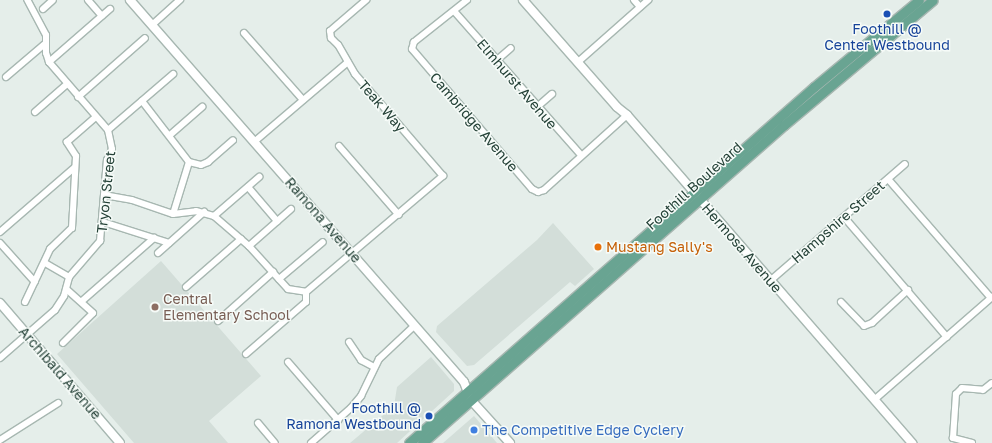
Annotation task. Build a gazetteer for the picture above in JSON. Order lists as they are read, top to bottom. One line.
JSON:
{"streets":{"main road":["Foothill Boulevard"],"street":["Elmhurst Avenue","Teak Way","Cambridge Avenue","Tryon Street","Ramona Avenue","Hampshire Street","Hermosa Avenue","Archibald Avenue"]},"crossings":[["Elmhurst Avenue","Cambridge Avenue"],["Foothill Boulevard","Ramona Avenue"],["Foothill Boulevard","Hermosa Avenue"],["Tryon Street","Archibald Avenue"],["Hampshire Street","Hermosa Avenue"]],"places":["Foothill @ Center Westbound","Mustang Sally's","Central Elementary School","Foothill @ Ramona Westbound","The Competitive Edge Cyclery"]}
